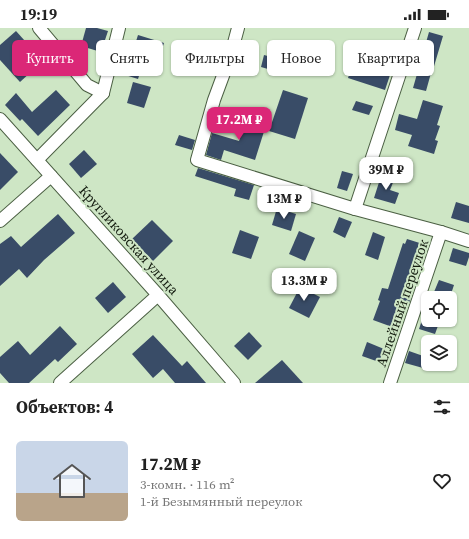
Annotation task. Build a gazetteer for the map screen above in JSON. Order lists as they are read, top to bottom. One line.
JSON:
{"streets":{"street":["Кругликовская улица","Аллейный переулок"]},"page":{"status":"19:19","chip":["Купить","Снять","Фильтры","Новое","Квартира"],"price":["17.2M ₽","39M ₽","13M ₽","13.3M ₽"],"heading":"Объектов: 4","list":[{"name":"17.2M ₽","note":"3-комн. · 116 m² · 1-й Безымянный переулок"}]}}
